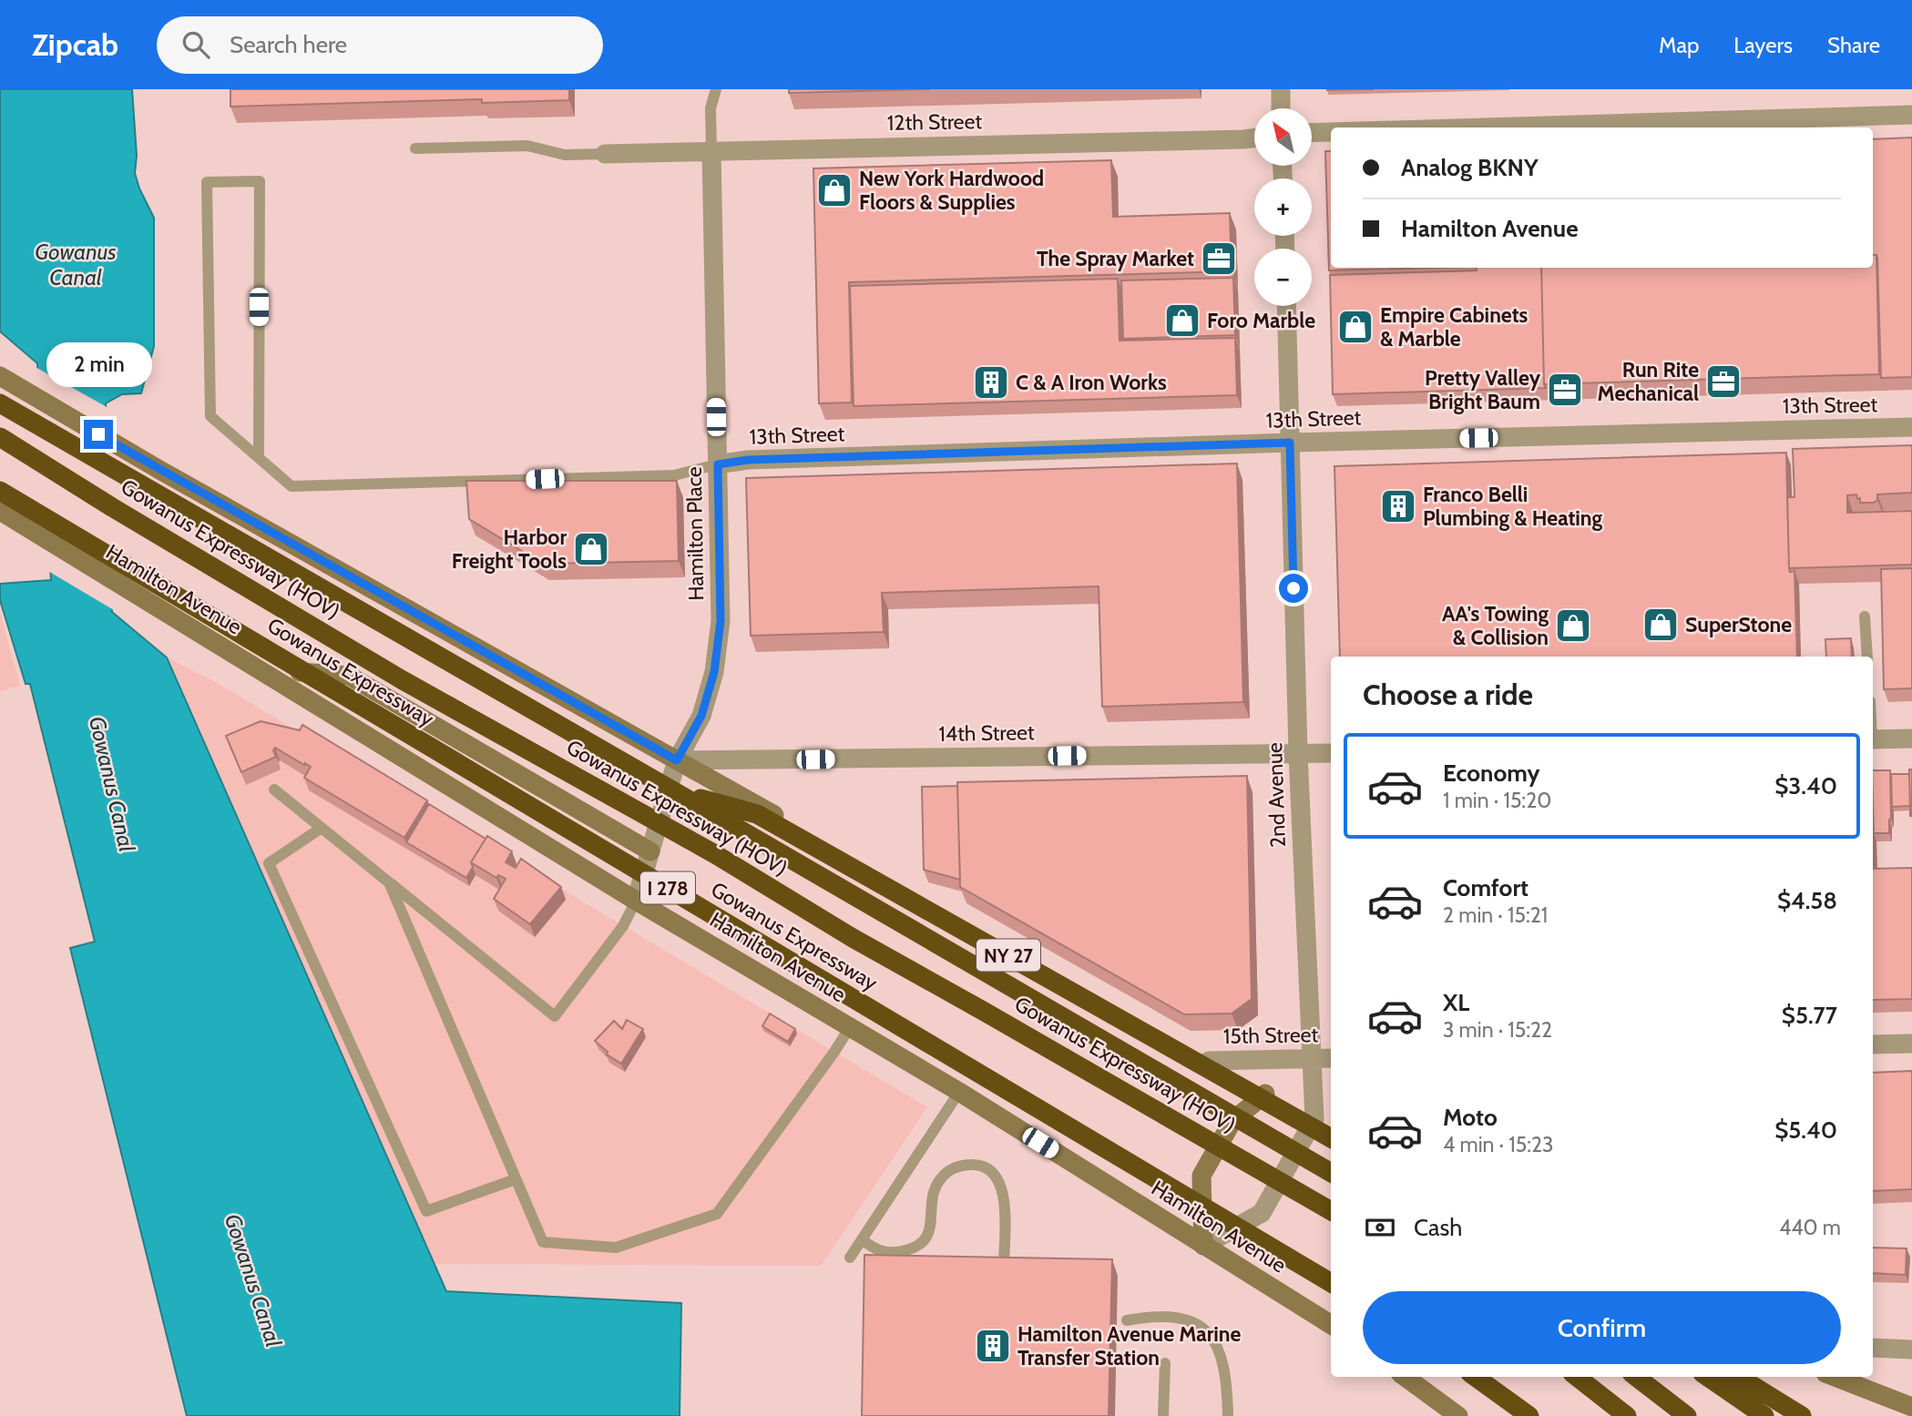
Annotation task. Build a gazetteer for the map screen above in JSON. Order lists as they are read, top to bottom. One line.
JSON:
{"streets":{"highway":["Gowanus Expressway (HOV)","Gowanus Expressway","I 278","NY 27"],"main road":["Hamilton Avenue"],"street":["12th Street","13th Street","Hamilton Place","14th Street","2nd Avenue","15th Street"]},"crossings":[["12th Street","Hamilton Place"],["13th Street","Hamilton Place"],["13th Street","2nd Avenue"],["Hamilton Place","Hamilton Avenue"],["Hamilton Place","14th Street"],["14th Street","2nd Avenue"],["2nd Avenue","15th Street"]],"water":["Gowanus Canal"],"places":{"shop":["New York Hardwood Floors & Supplies","Foro Marble","Empire Cabinets & Marble","Harbor Freight Tools","SuperStone","AA's Towing & Collision"],"office":["The Spray Market","Run Rite Mechanical","Pretty Valley Bright Baum"],"building":["C & A Iron Works","Franco Belli Plumbing & Heating","Hamilton Avenue Marine Transfer Station"]},"north":"top left","page":{"header":"Zipcab","search":"Search here","nav":["Map","Layers","Share"],"map_buttons":["+","−"],"banner":["Analog BKNY","Hamilton Avenue"],"bubble":"2 min","heading":"Choose a ride","list":[{"name":"Economy","note":"1 min · 15:20","value":"$3.40"},{"name":"Comfort","note":"2 min · 15:21","value":"$4.58"},{"name":"XL","note":"3 min · 15:22","value":"$5.77"},{"name":"Moto","note":"4 min · 15:23","value":"$5.40"}],"pay":["Cash","440 m"],"buttons":"Confirm"}}
